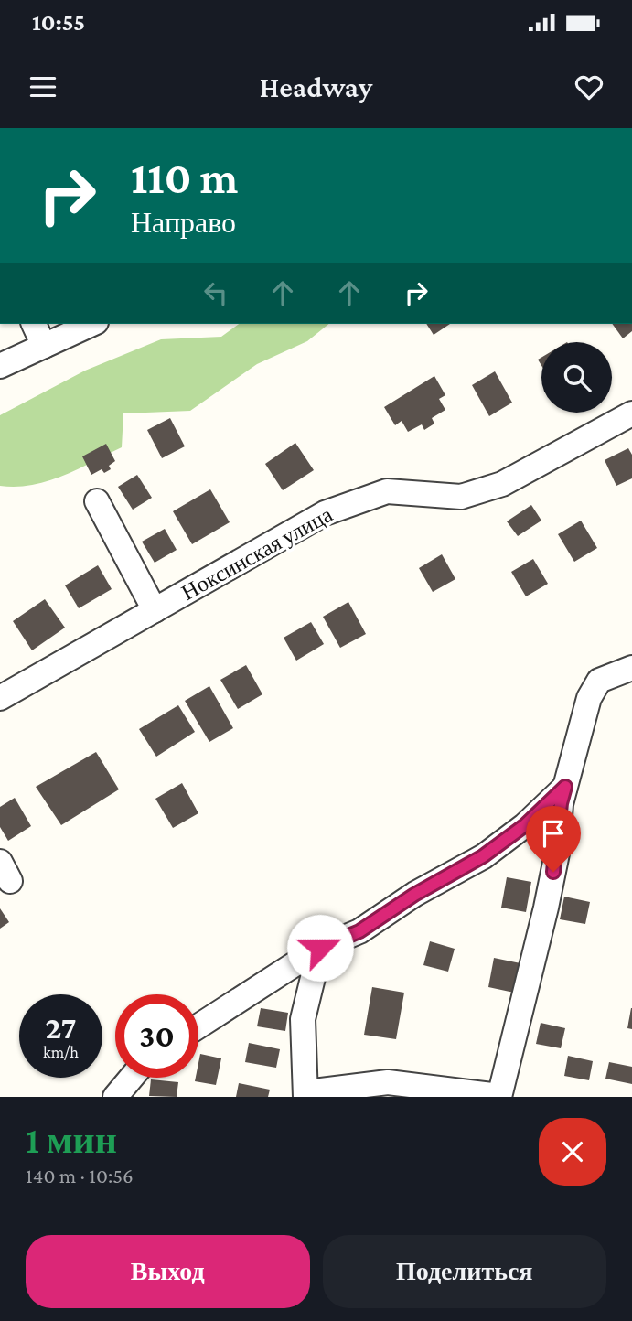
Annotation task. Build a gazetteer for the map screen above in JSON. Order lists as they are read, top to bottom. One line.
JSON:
{"streets":{"street":["Ноксинская улица"]},"page":{"status":"10:55","header":"Headway","turn":["110 m","Направо"],"speed":"27 km/h","limit":"30","heading":["1 мин","140 m · 10:56"],"buttons":["Выход","Поделиться"]}}
